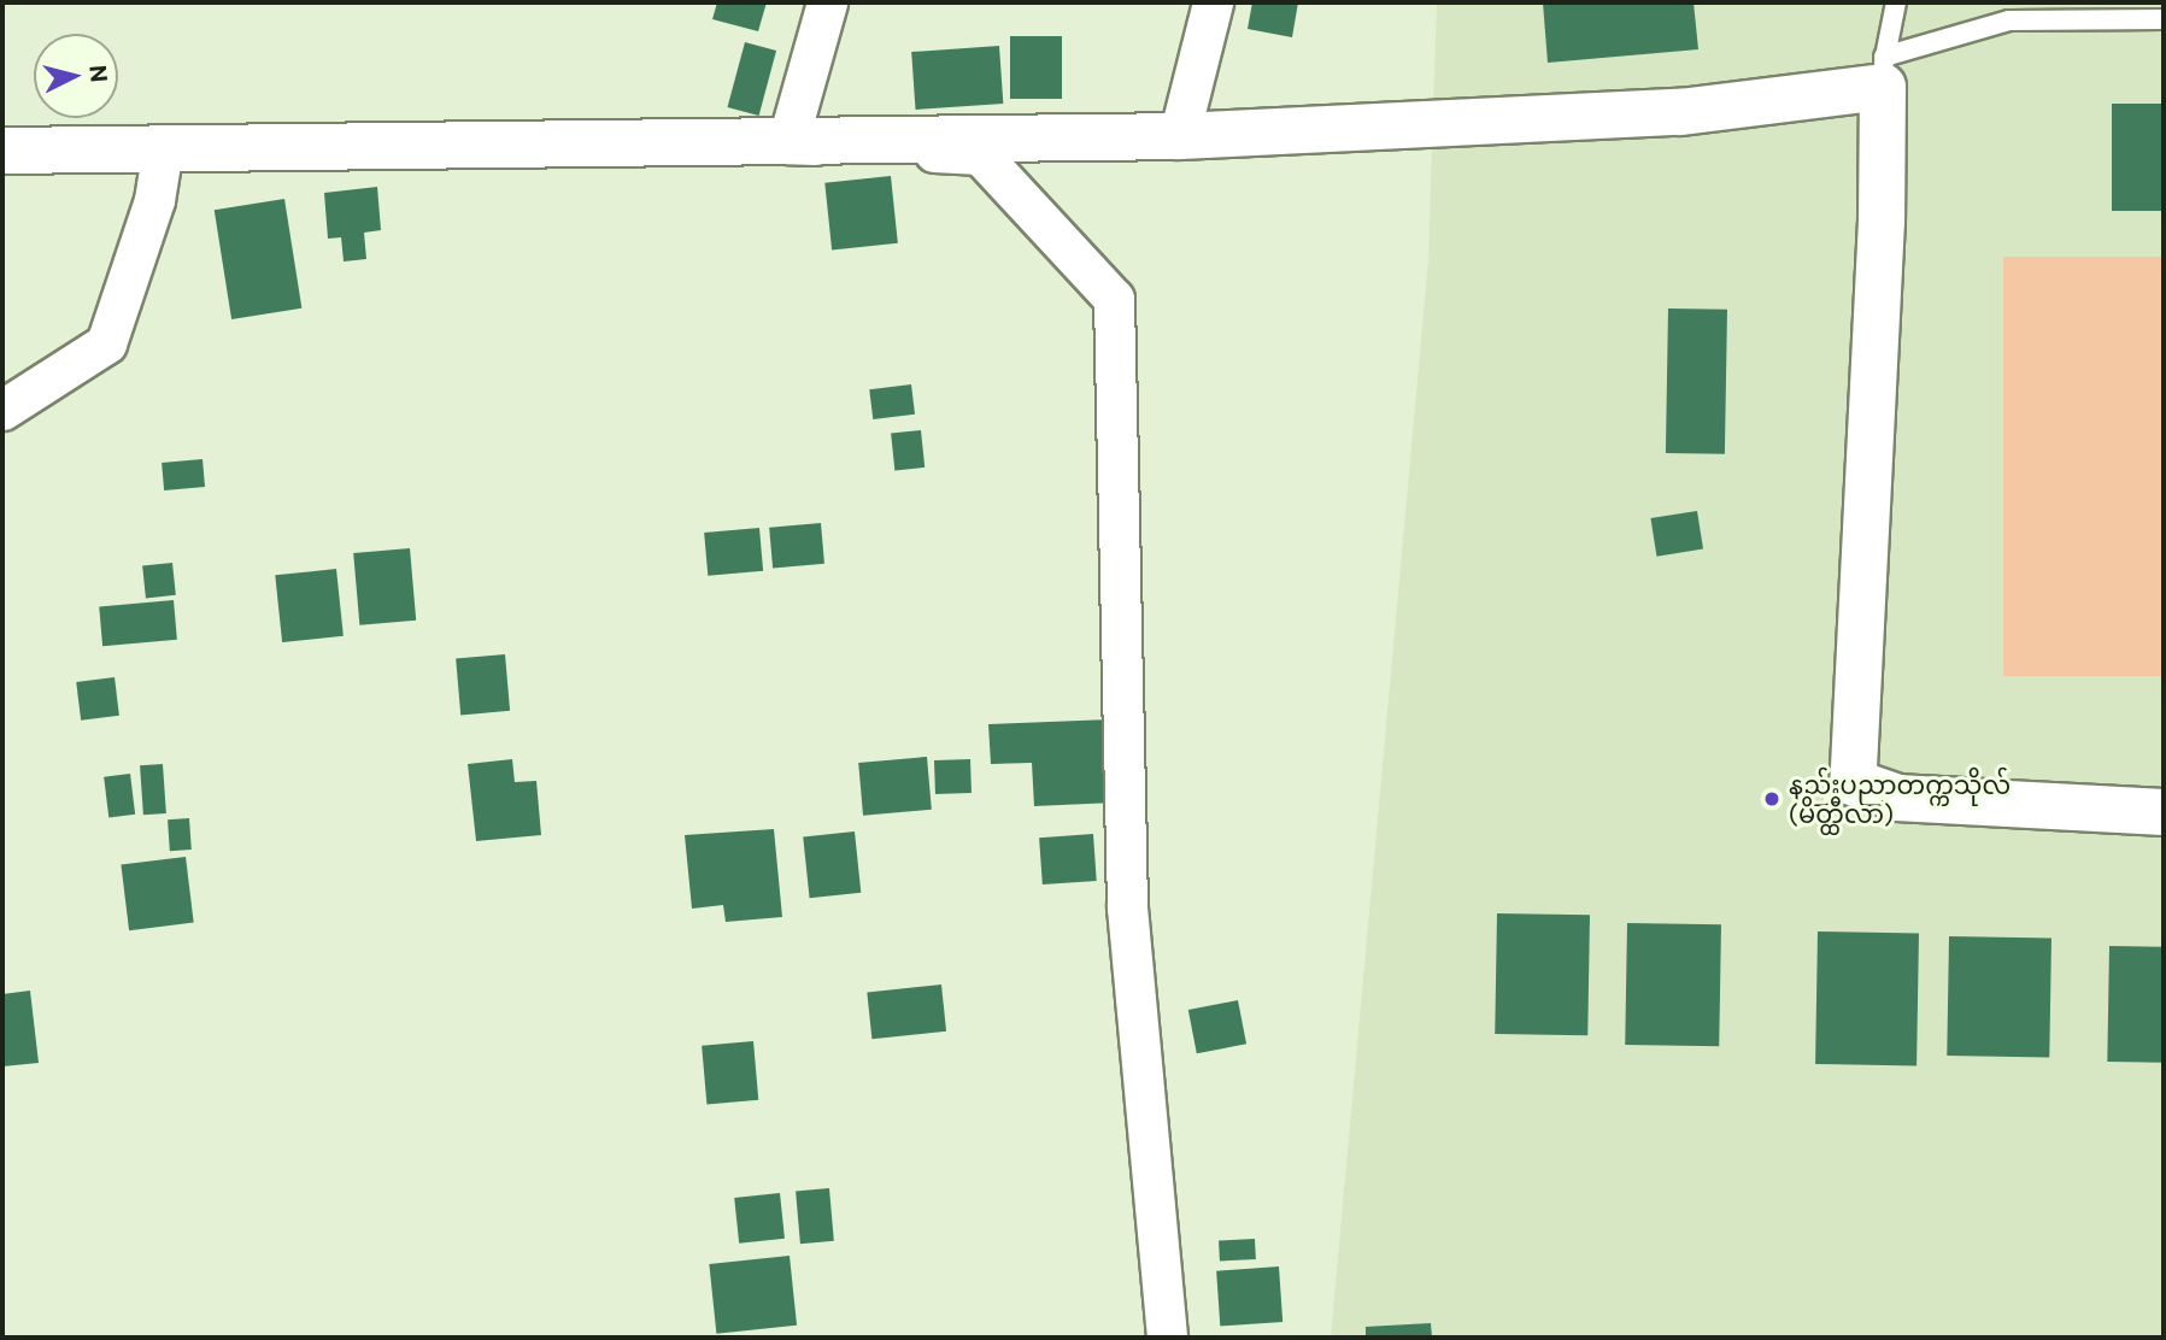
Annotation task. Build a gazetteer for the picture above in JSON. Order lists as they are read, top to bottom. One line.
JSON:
{"places":["နည်းပညာတက္ကသိုလ် (မိတ္ထီလာ)"],"north":"right"}
